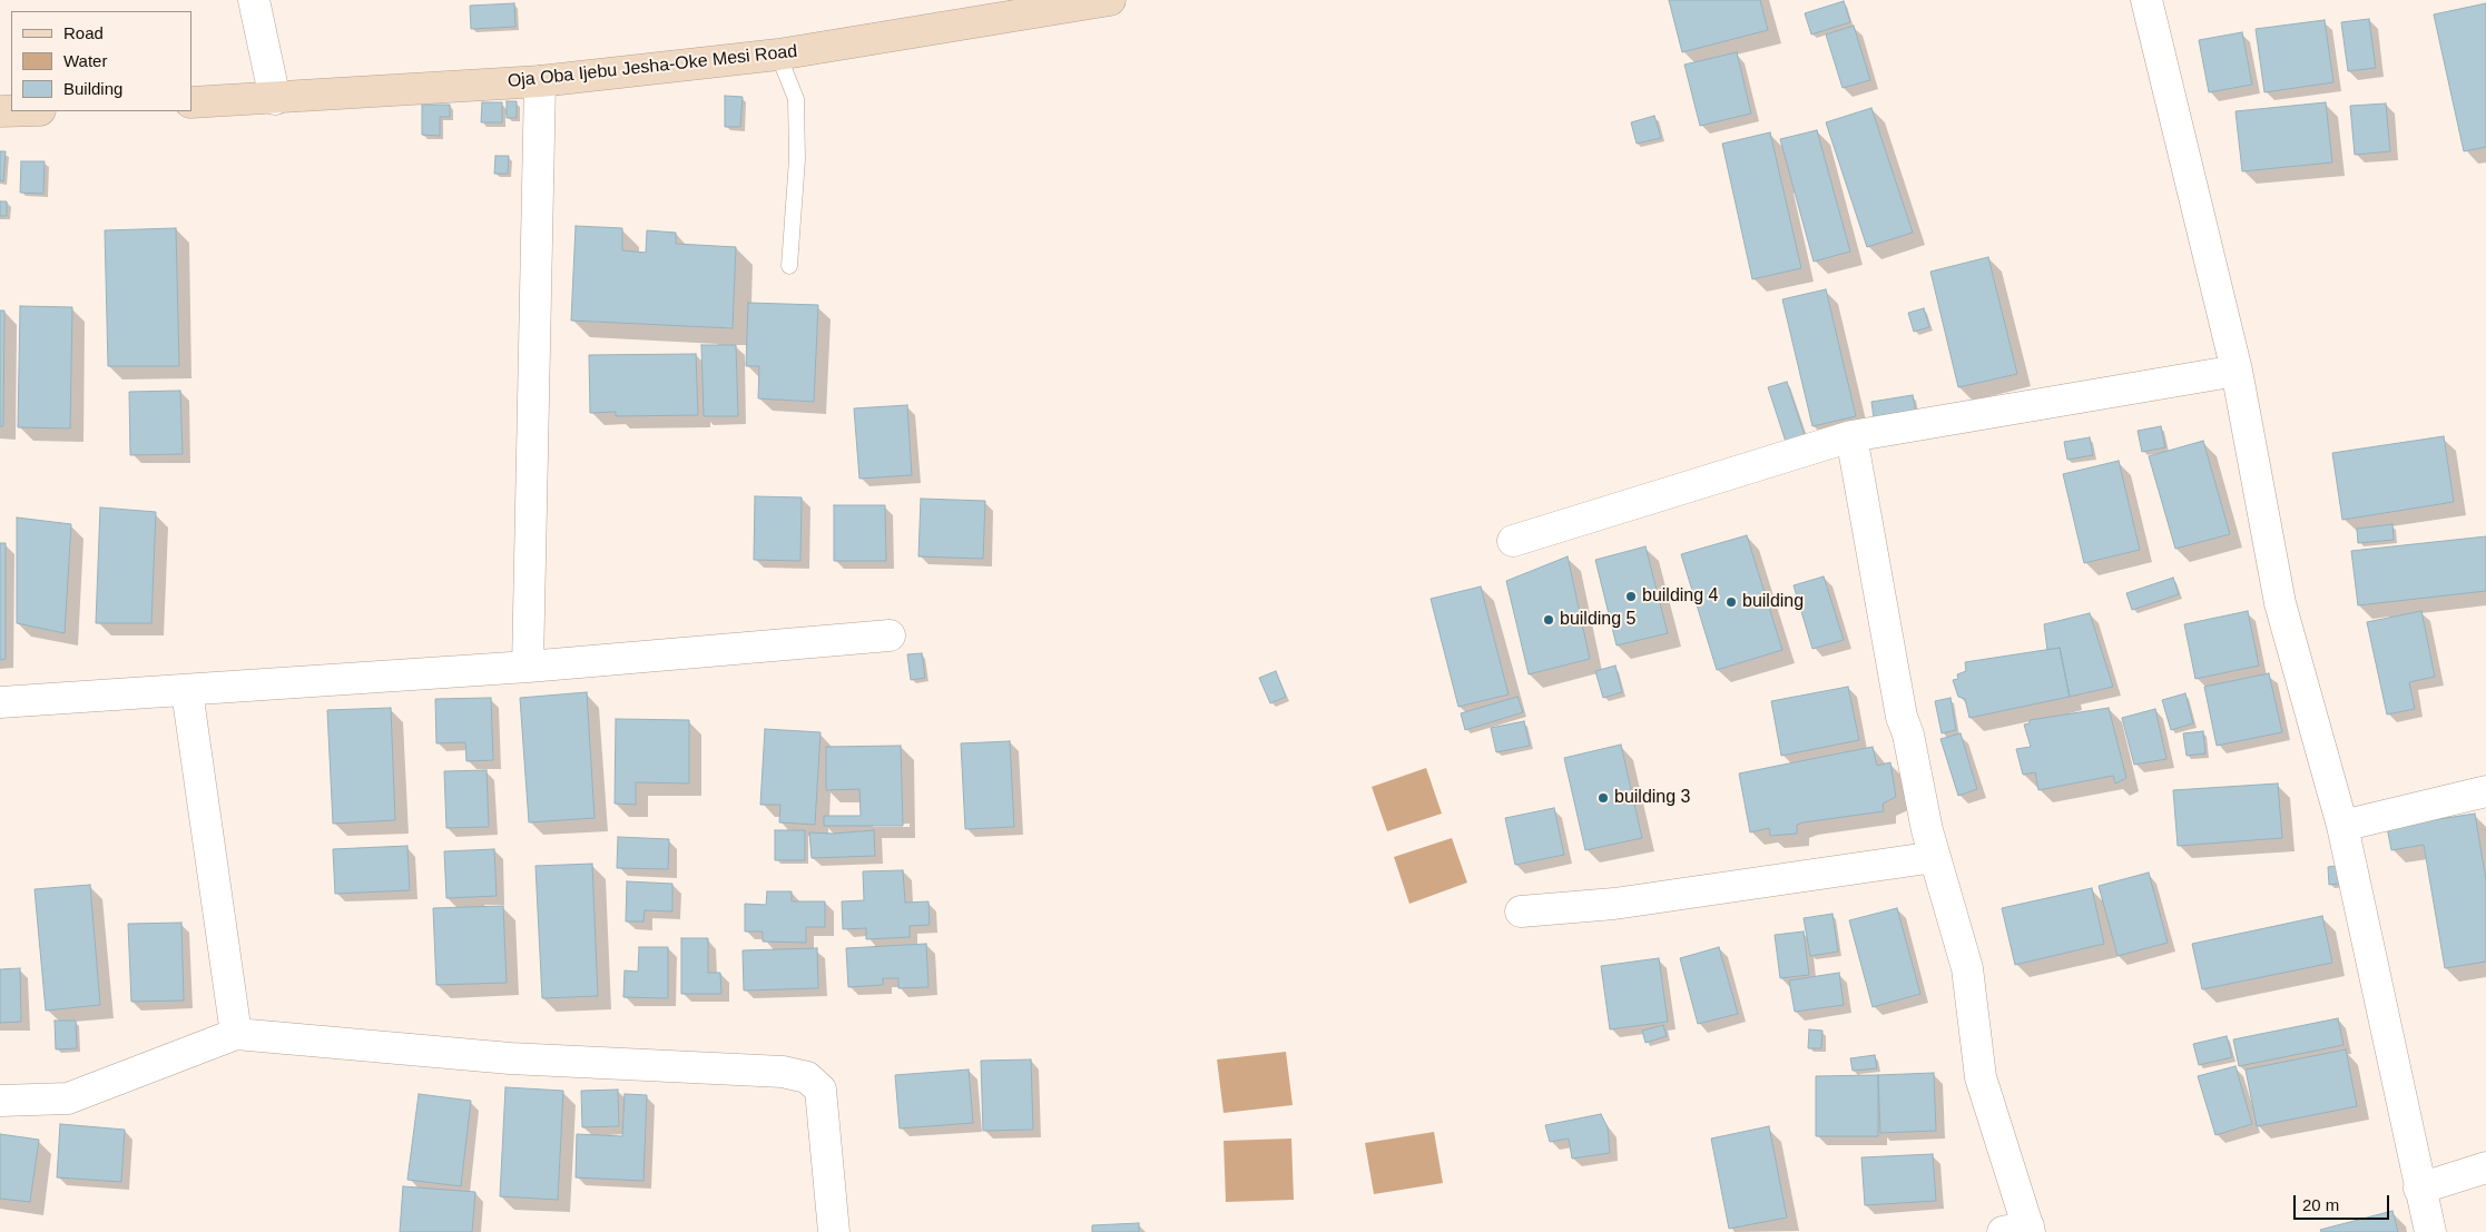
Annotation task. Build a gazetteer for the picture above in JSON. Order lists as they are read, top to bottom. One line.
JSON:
{"streets":{"main road":["Oja Oba Ijebu Jesha-Oke Mesi Road"]},"places":["building 4","building","building 5","building 3"],"legend":["Road","Water","Building"],"scale_bar":"20 m"}
